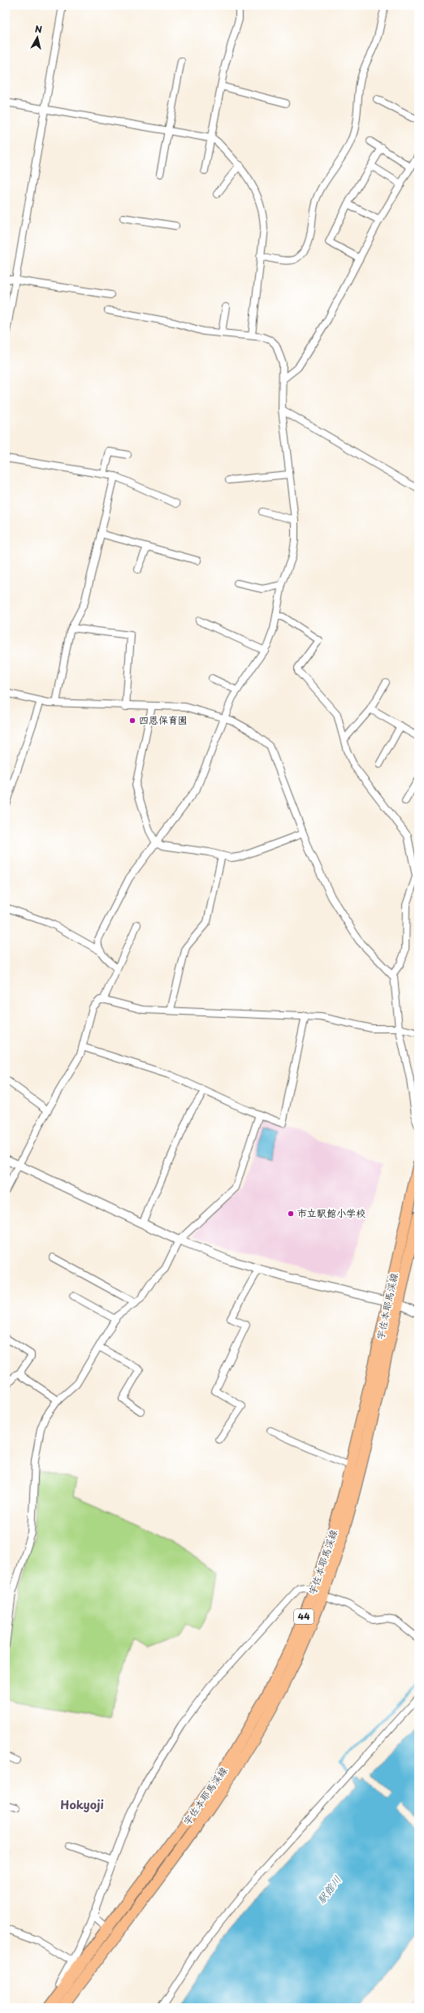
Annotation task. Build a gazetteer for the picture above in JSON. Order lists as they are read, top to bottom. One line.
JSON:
{"streets":{"main road":["宇佐本耶馬渓線","44"]},"districts":["Hokyoji"],"water":["駅館川"],"places":["四恩保育園","市立駅館小学校"],"north":"top"}
